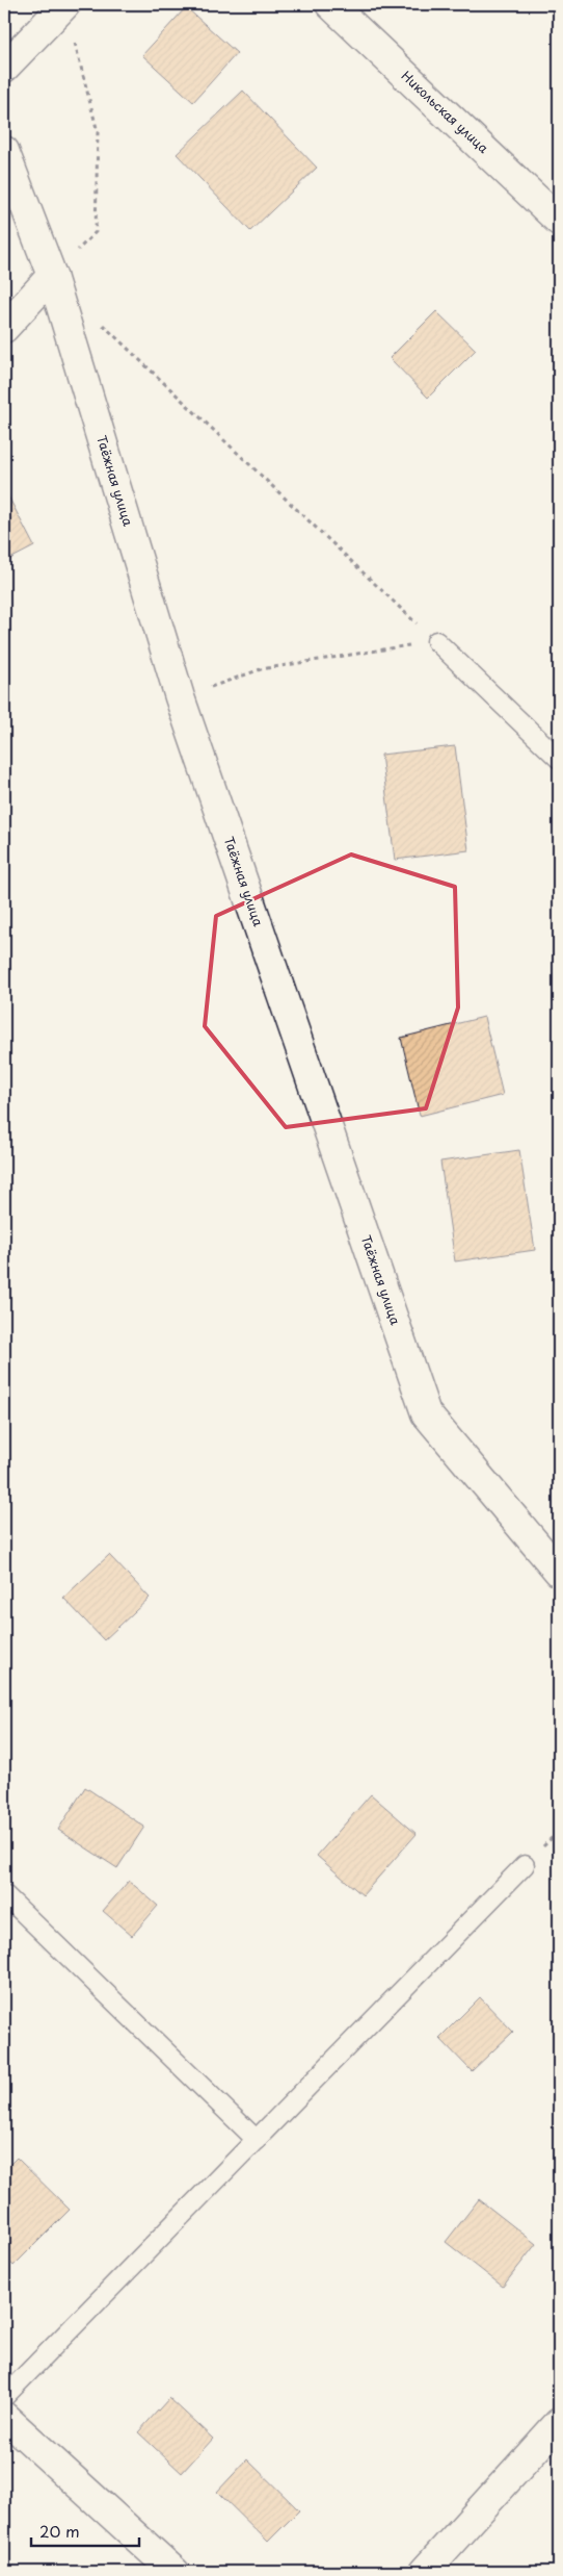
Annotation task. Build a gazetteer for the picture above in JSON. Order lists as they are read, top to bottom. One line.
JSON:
{"streets":{"street":["Никольская улица","Таёжная улица"]},"scale_bar":"20 m"}
